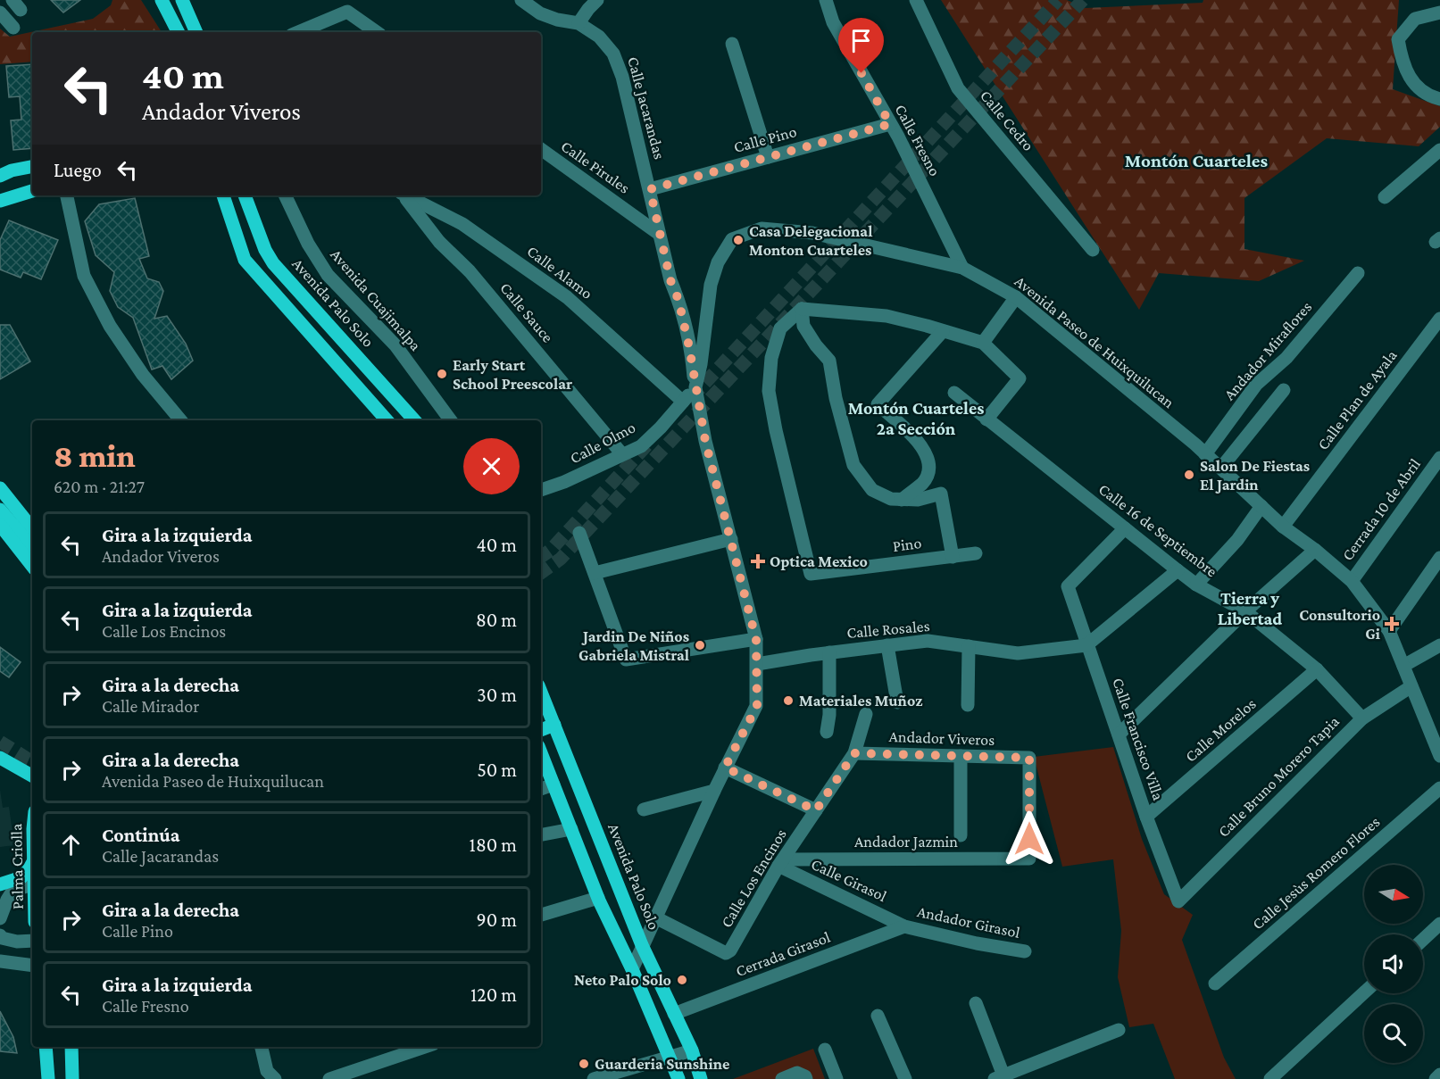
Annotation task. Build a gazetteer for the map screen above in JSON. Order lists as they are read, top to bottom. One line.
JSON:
{"streets":{"main road":["Avenida Palo Solo"],"street":["Calle Jacarandas","Calle Cedro","Calle Pino","Calle Fresno","Calle Pirules","Calle Alamo","Avenida Cuajimalpa","Calle Sauce","Avenida Paseo de Huixquilucan","Andador Miraflores","Calle Plan de Ayala","Calle Olmo","Cerrada 10 de Abril","Calle 16 de Septiembre","Pino","Calle Rosales","Calle Morelos","Andador Viveros","Calle Francisco Villa","Calle Bruno Morero Tapia","Andador Jazmin","Calle Jesùs Romero Flores","Calle Los Encinos","Calle Girasol","Andador Girasol","Cerrada Girasol"]},"crossings":[["Calle Jacarandas","Calle Pino"],["Calle Jacarandas","Calle Pirules"],["Calle Jacarandas","Avenida Paseo de Huixquilucan"],["Calle Jacarandas","Calle Olmo"],["Calle Pino","Calle Fresno"],["Calle Fresno","Avenida Paseo de Huixquilucan"],["Calle Alamo","Calle Olmo"],["Avenida Palo Solo","Avenida Paseo de Huixquilucan"],["Avenida Palo Solo","Cerrada Girasol"],["Calle Sauce","Calle Olmo"],["Avenida Paseo de Huixquilucan","Andador Miraflores"],["Avenida Paseo de Huixquilucan","Calle Plan de Ayala"],["Avenida Paseo de Huixquilucan","Calle Olmo"],["Avenida Paseo de Huixquilucan","Cerrada 10 de Abril"],["Avenida Paseo de Huixquilucan","Calle Rosales"],["Avenida Paseo de Huixquilucan","Calle Bruno Morero Tapia"],["Avenida Paseo de Huixquilucan","Calle Los Encinos"],["Calle 16 de Septiembre","Calle Morelos"],["Calle 16 de Septiembre","Calle Francisco Villa"],["Calle 16 de Septiembre","Calle Bruno Morero Tapia"],["Calle Rosales","Calle Francisco Villa"],["Calle Morelos","Calle Francisco Villa"],["Andador Viveros","Andador Jazmin"],["Andador Viveros","Calle Los Encinos"],["Calle Francisco Villa","Calle Bruno Morero Tapia"],["Andador Jazmin","Calle Los Encinos"],["Andador Jazmin","Calle Girasol"],["Calle Los Encinos","Calle Girasol"],["Calle Girasol","Andador Girasol"],["Calle Girasol","Cerrada Girasol"],["Andador Girasol","Cerrada Girasol"]],"districts":["Montón Cuarteles","Montón Cuarteles 2a Sección","Tierra y Libertad"],"places":{"other":["Casa Delegacional Monton Cuarteles","Early Start School Preescolar","Salon De Fiestas El Jardin","Jardin De Niños Gabriela Mistral","Materiales Muñoz","Neto Palo Solo","Guarderia Sunshine"],"health":["Optica Mexico","Consultorio Gi"]},"north":"right","page":{"turn":["40 m","Andador Viveros"],"then":"Luego","heading":["8 min","620 m · 21:27"],"list":[{"name":"Gira a la izquierda","note":"Andador Viveros","value":"40 m"},{"name":"Gira a la izquierda","note":"Calle Los Encinos","value":"80 m"},{"name":"Gira a la derecha","note":"Calle Mirador","value":"30 m"},{"name":"Gira a la derecha","note":"Avenida Paseo de Huixquilucan","value":"50 m"},{"name":"Continúa","note":"Calle Jacarandas","value":"180 m"},{"name":"Gira a la derecha","note":"Calle Pino","value":"90 m"},{"name":"Gira a la izquierda","note":"Calle Fresno","value":"120 m"}]}}
